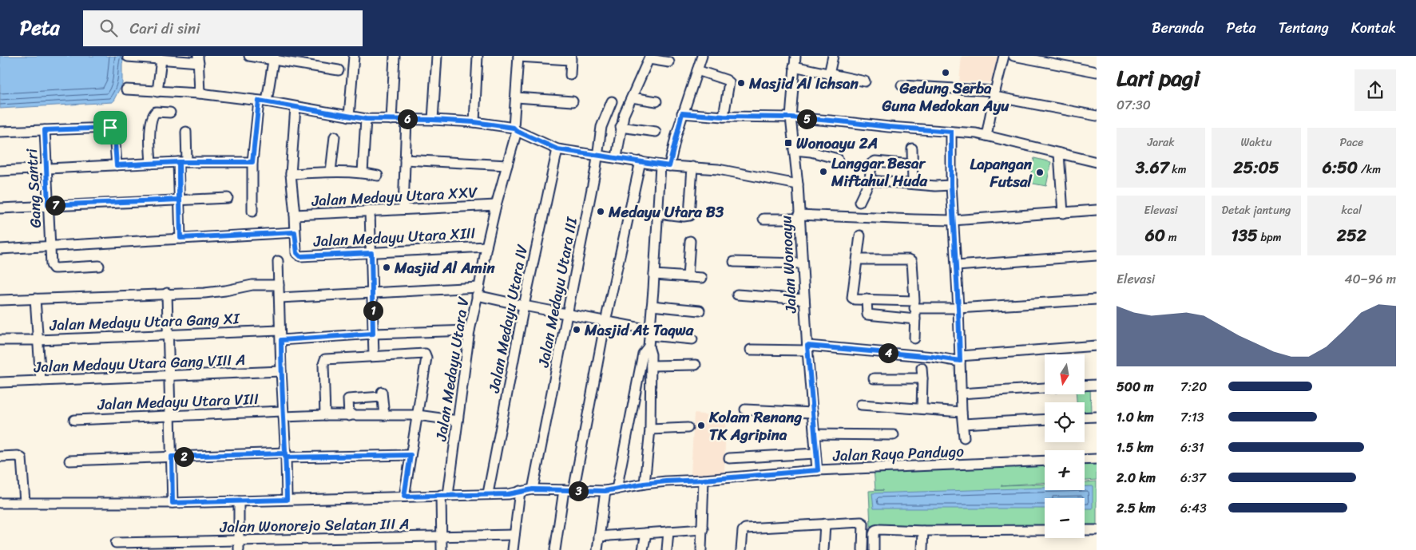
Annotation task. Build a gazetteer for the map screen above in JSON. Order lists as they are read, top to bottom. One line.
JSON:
{"streets":{"street":["Gang Santri","Jalan Medayu Utara XXV","Jalan Medayu Utara XIII","Jalan Wonoayu","Jalan Medayu Utara III","Jalan Medayu Utara IV","Jalan Medayu Utara Gang XI","Jalan Medayu Utara Gang VIII A","Jalan Medayu Utara V","Jalan Medayu Utara VIII","Jalan Raya Pandugo","Jalan Wonorejo Selatan III A"]},"crossings":[["Jalan Medayu Utara XXV","Jalan Medayu Utara XIII"],["Jalan Medayu Utara XXV","Jalan Medayu Utara V"],["Jalan Medayu Utara XIII","Jalan Medayu Utara V"],["Jalan Wonoayu","Jalan Raya Pandugo"],["Jalan Medayu Utara III","Jalan Raya Pandugo"],["Jalan Medayu Utara IV","Jalan Raya Pandugo"],["Jalan Medayu Utara Gang XI","Jalan Medayu Utara V"],["Jalan Medayu Utara V","Jalan Medayu Utara VIII"],["Jalan Medayu Utara V","Jalan Raya Pandugo"],["Jalan Medayu Utara V","Jalan Wonorejo Selatan III A"]],"places":{"other":["Gedung Serba Guna Medokan Ayu","Masjid Al Ichsan","Langgar Besar Miftahul Huda","Lapangan Futsal","Medayu Utara B3","Masjid Al Amin","Masjid At Taqwa","Kolam Renang TK Agripina"],"transit":["Wonoayu 2A"]},"north":"bottom","page":{"header":"Peta","search":"Cari di sini","nav":["Beranda","Peta","Tentang","Kontak"],"heading":["Lari pagi","07:30"],"pins":["5","6","7","1","4","2","3"],"stats":[["Jarak","3.67 km"],["Waktu","25:05"],["Pace","6:50 /km"],["Elevasi","60 m"],["Detak jantung","135 bpm"],["kcal","252"]],"chart":["Elevasi","40–96 m"],"map_buttons":["+","−"],"list":[{"name":"500 m","note":"7:20"},{"name":"1.0 km","note":"7:13"},{"name":"1.5 km","note":"6:31"},{"name":"2.0 km","note":"6:37"},{"name":"2.5 km","note":"6:43"}]}}
